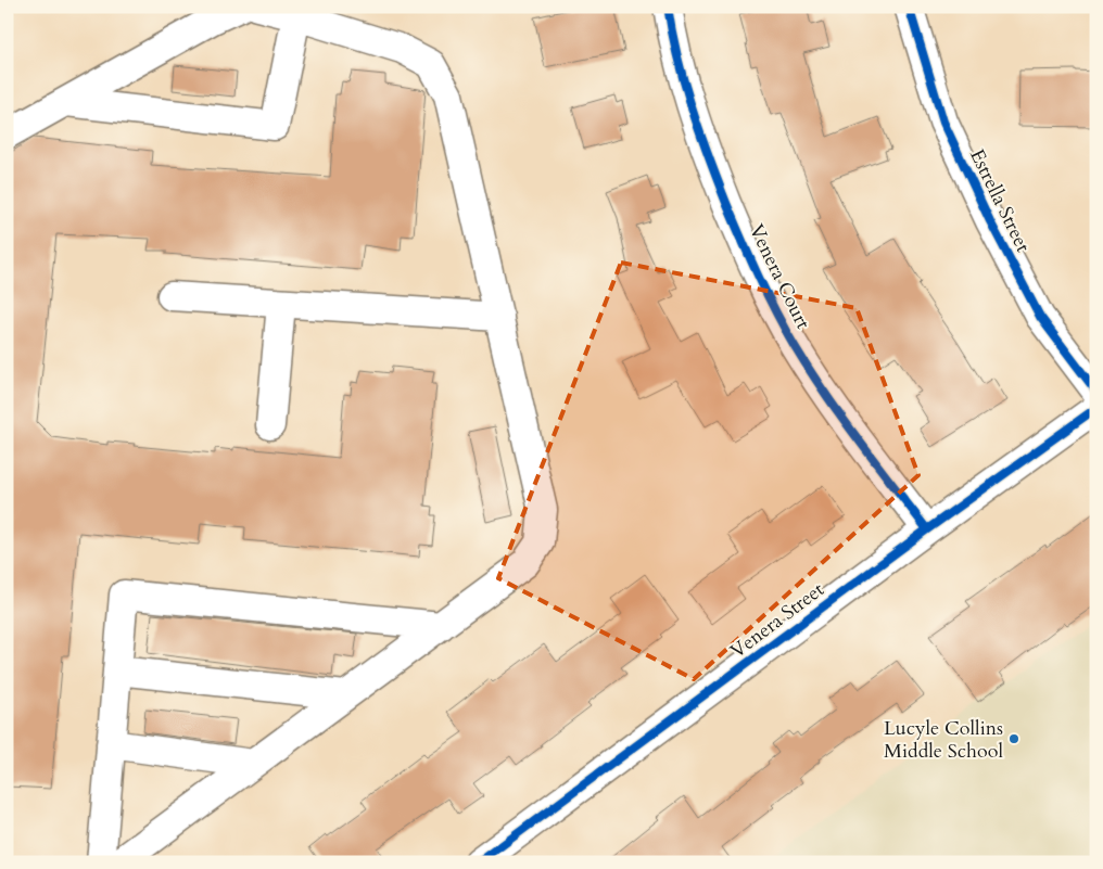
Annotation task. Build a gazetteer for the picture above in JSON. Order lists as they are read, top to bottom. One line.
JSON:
{"streets":{"street":["Estrella Street","Venera Court","Venera Street"]},"crossings":[["Venera Court","Venera Street"]],"places":["Lucyle Collins Middle School"]}
